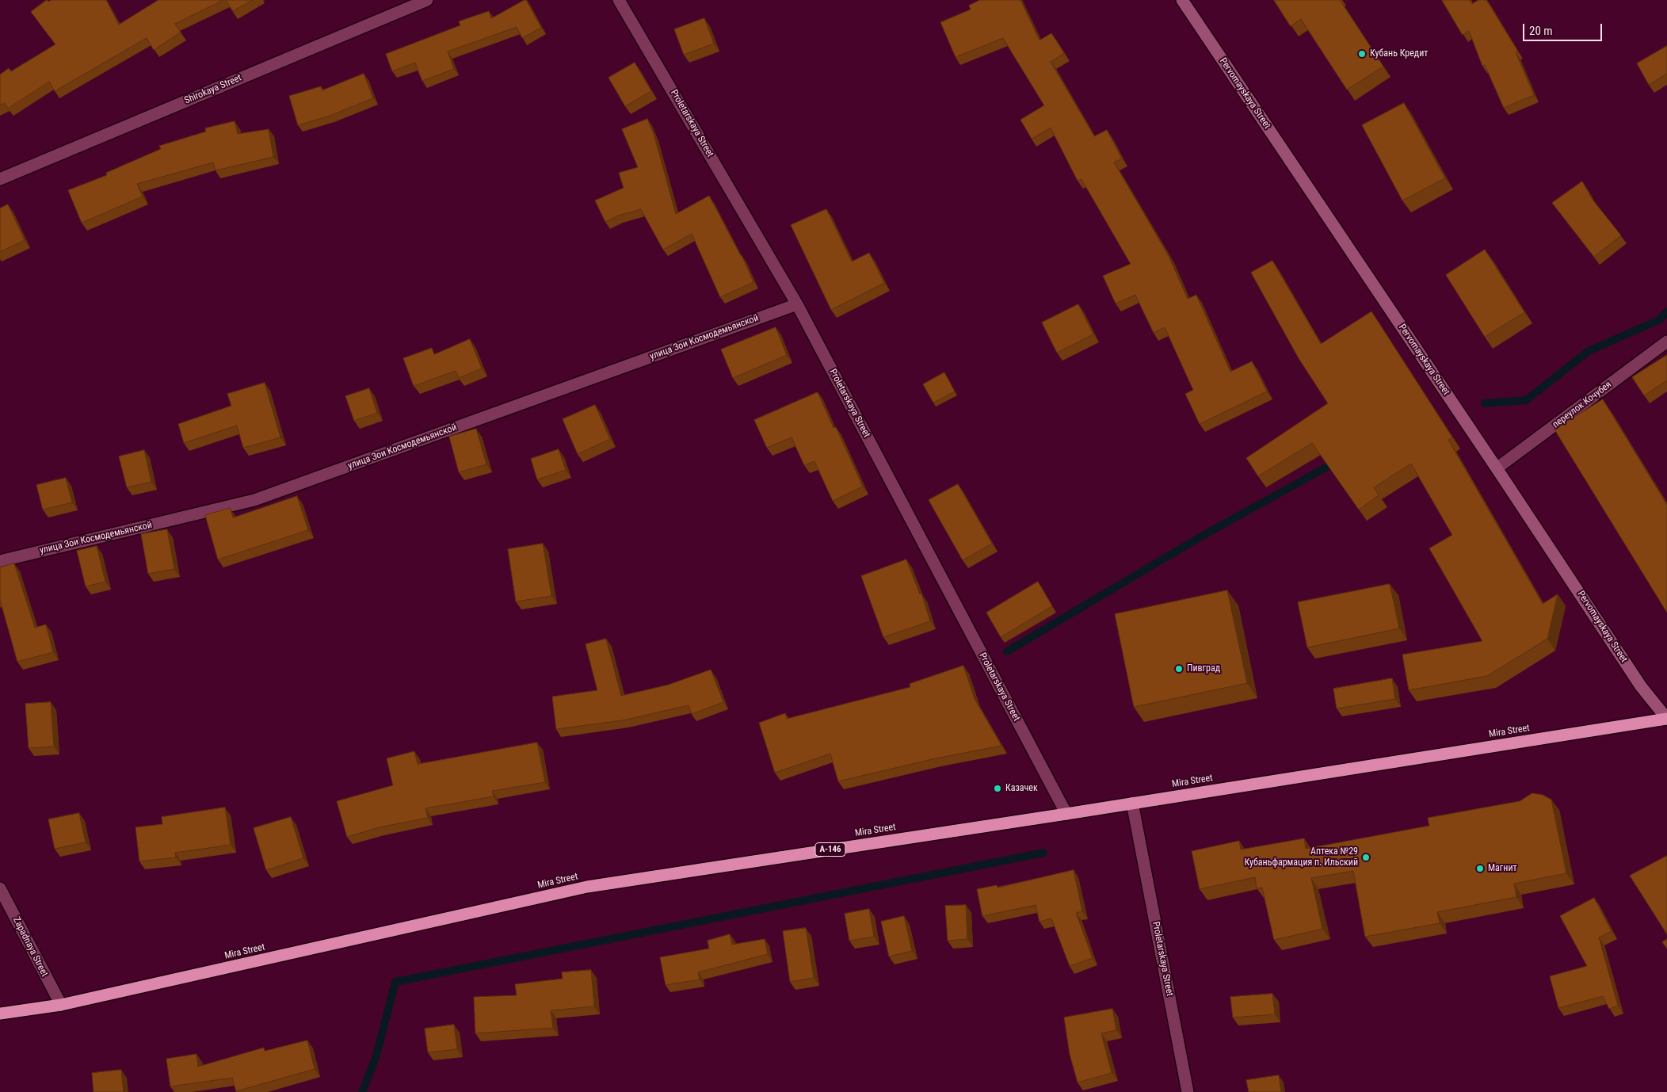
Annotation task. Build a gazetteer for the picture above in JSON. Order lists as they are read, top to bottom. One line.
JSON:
{"streets":{"highway":["Mira Street","А-146"],"street":["Shirokaya Street","Pervomayskaya Street","Proletarskaya Street","улица Зои Космодемьянской","переулок Кочубея","Zapadnaya Street"]},"crossings":[["Pervomayskaya Street","переулок Кочубея"],["Pervomayskaya Street","Mira Street"],["Proletarskaya Street","улица Зои Космодемьянской"],["Proletarskaya Street","Mira Street"],["Mira Street","Zapadnaya Street"]],"places":["Кубань Кредит","Пивград","Казачек","Аптека №29 Кубаньфармация п. Ильский","Магнит"],"scale_bar":"20 m"}
